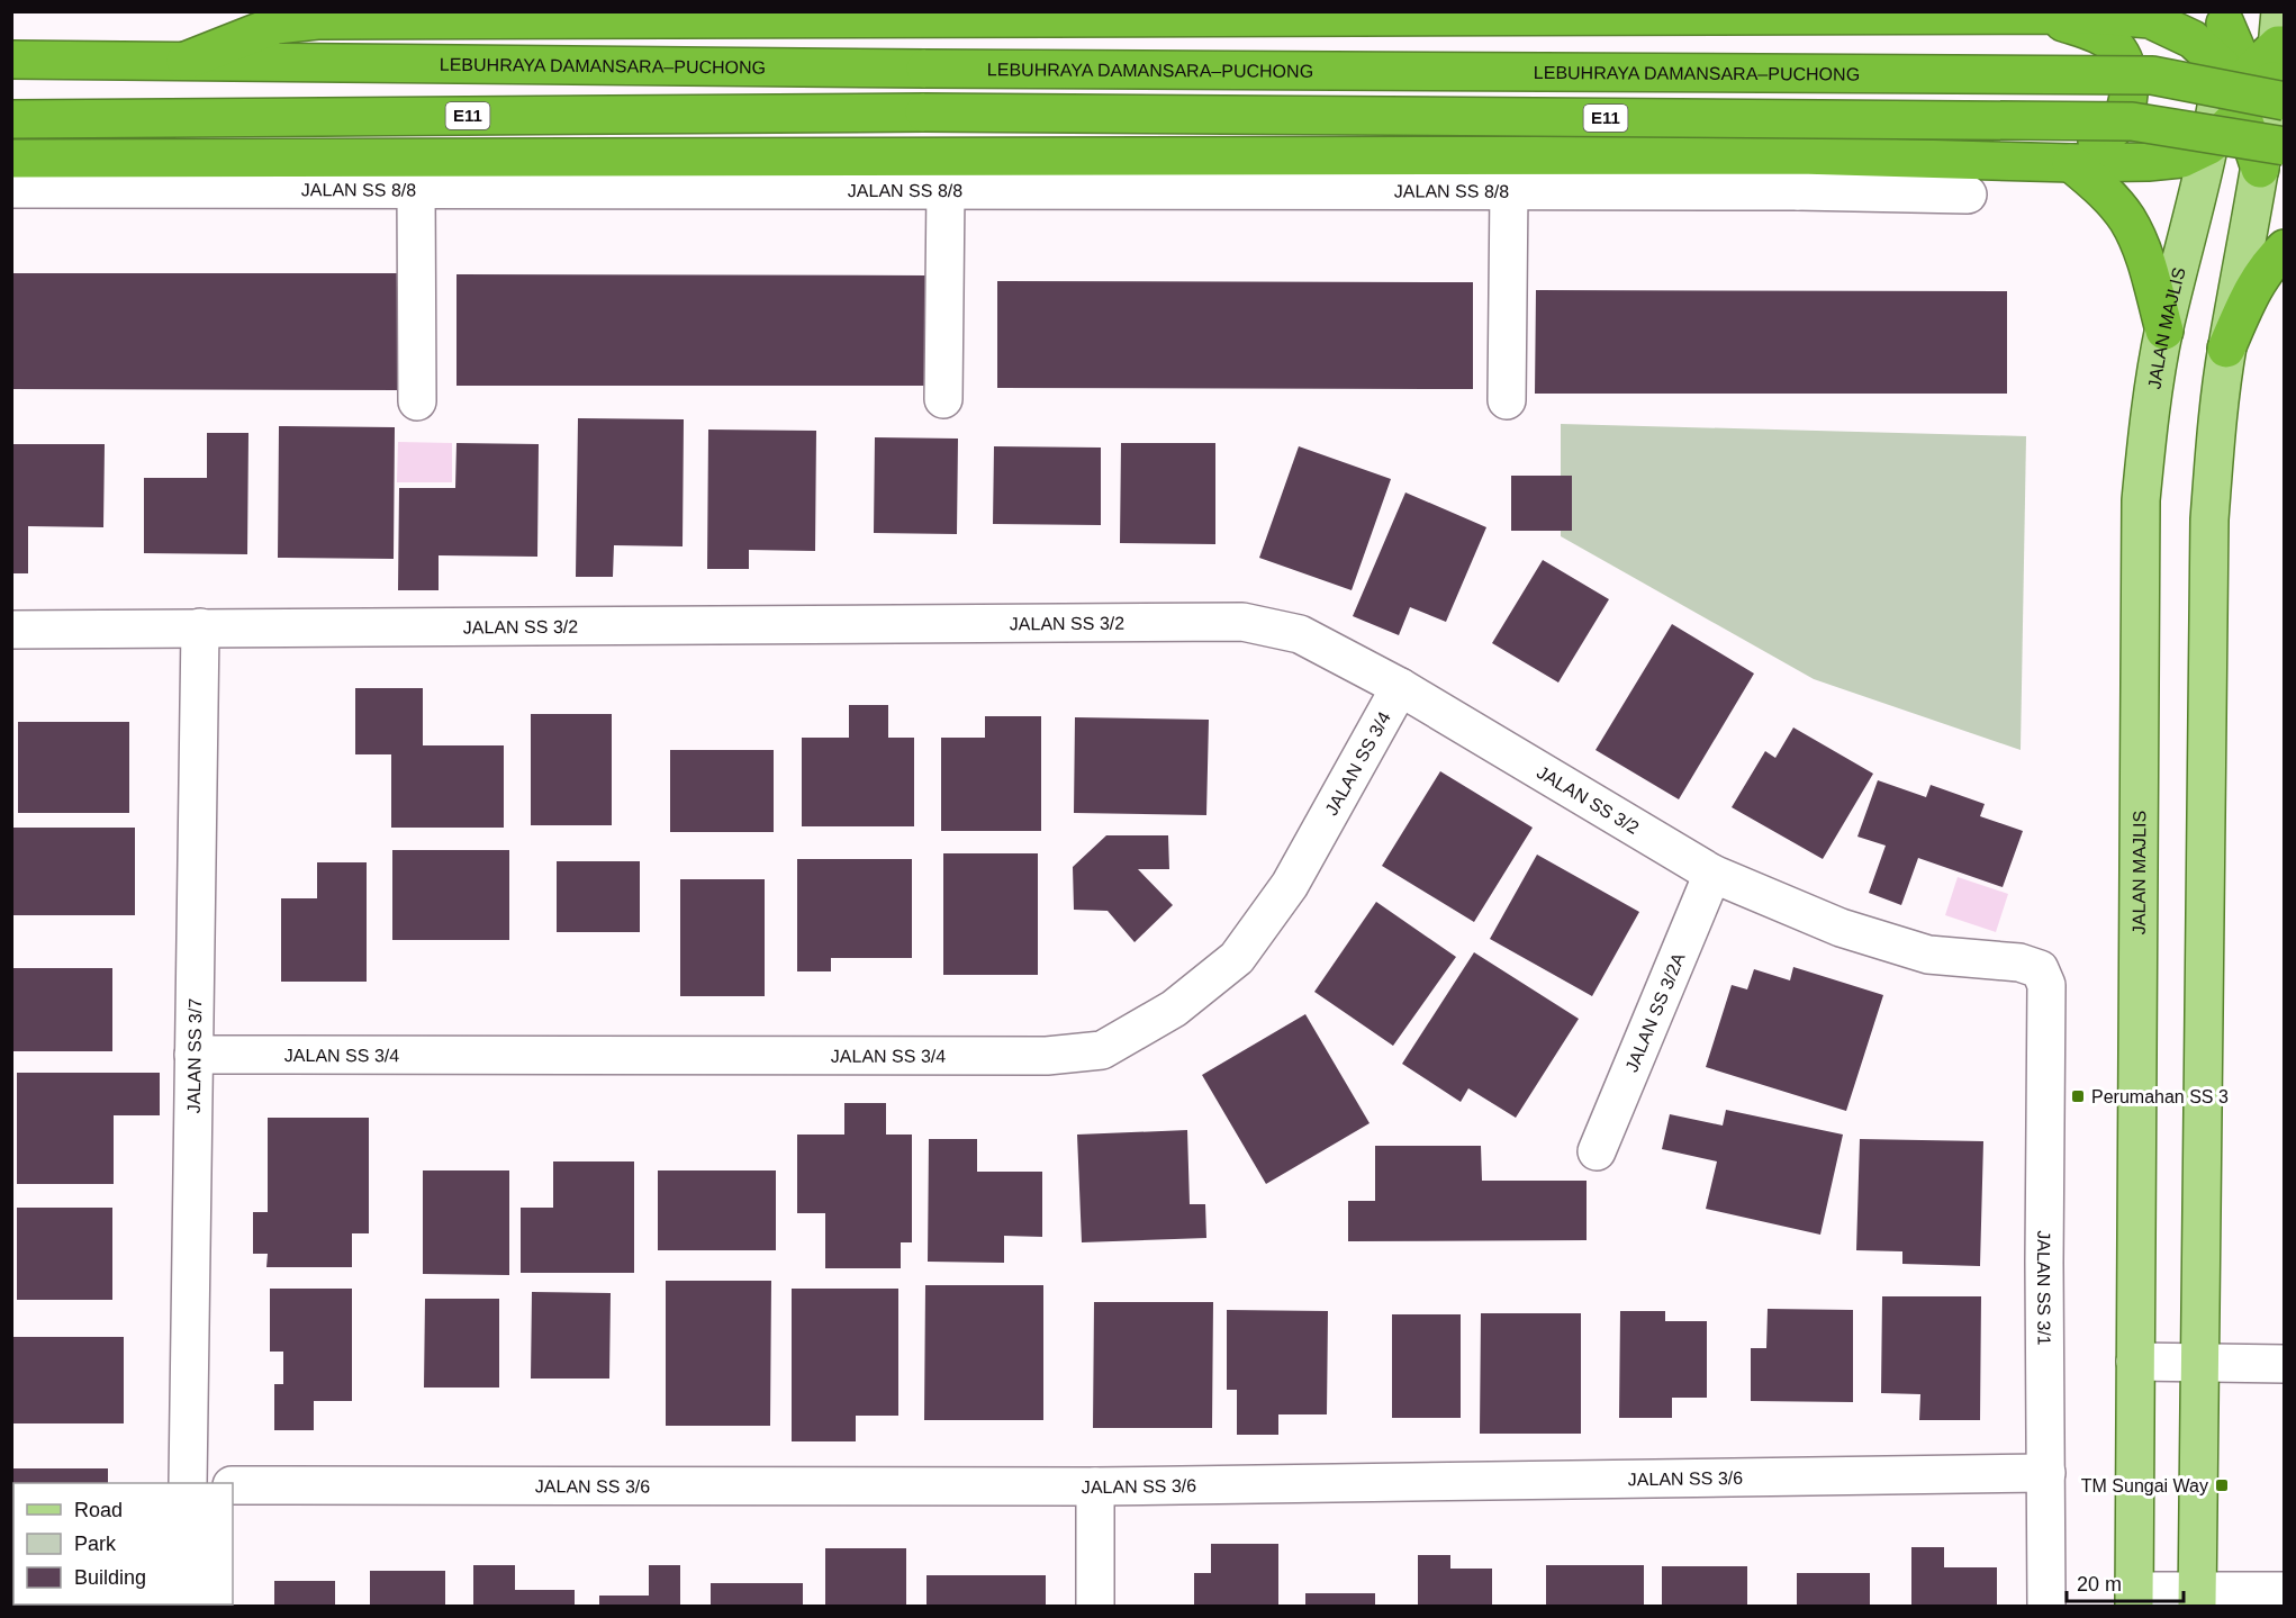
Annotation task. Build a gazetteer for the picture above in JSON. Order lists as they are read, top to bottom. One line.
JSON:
{"streets":{"highway":["LEBUHRAYA DAMANSARA–PUCHONG","E11"],"main road":["JALAN MAJLIS"],"street":["JALAN SS 8/8","JALAN SS 3/2","JALAN SS 3/4","JALAN SS 3/2A","JALAN SS 3/7","JALAN SS 3/1","JALAN SS 3/6"]},"crossings":[["LEBUHRAYA DAMANSARA–PUCHONG","E11"],["JALAN SS 3/2","JALAN SS 3/4"],["JALAN SS 3/2","JALAN SS 3/2A"],["JALAN SS 3/2","JALAN SS 3/7"],["JALAN SS 3/2","JALAN SS 3/1"],["JALAN SS 3/4","JALAN SS 3/7"],["JALAN SS 3/1","JALAN SS 3/6"]],"places":{"transit":["Perumahan SS 3","TM Sungai Way"]},"legend":["Road","Park","Building"],"scale_bar":"20 m"}
